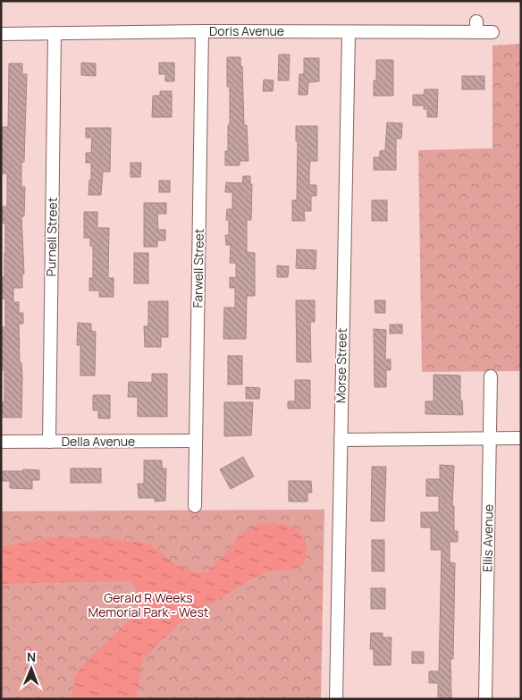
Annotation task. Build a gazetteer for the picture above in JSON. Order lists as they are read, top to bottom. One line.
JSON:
{"streets":{"street":["Doris Avenue","Purnell Street","Farwell Street","Morse Street","Della Avenue","Ellis Avenue"]},"crossings":[["Doris Avenue","Purnell Street"],["Doris Avenue","Farwell Street"],["Doris Avenue","Morse Street"],["Purnell Street","Della Avenue"],["Farwell Street","Della Avenue"]],"parks":["Gerald R Weeks Memorial Park - West"],"north":"top"}
